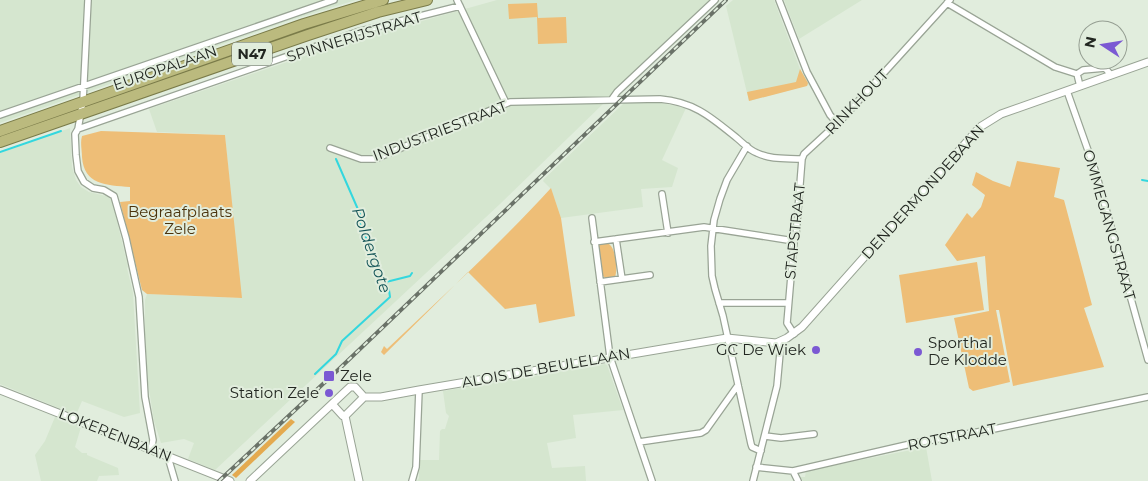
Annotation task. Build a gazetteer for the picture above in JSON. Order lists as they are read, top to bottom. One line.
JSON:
{"streets":{"highway":["N47","EUROPALAAN"],"street":["SPINNERIJSTRAAT","RINKHOUT","INDUSTRIESTRAAT","DENDERMONDEBAAN","OMMEGANGSTRAAT","STAPSTRAAT","ALOIS DE BEULELAAN","LOKERENBAAN","ROTSTRAAT"]},"crossings":[["RINKHOUT","STAPSTRAAT"],["DENDERMONDEBAAN","OMMEGANGSTRAAT"],["DENDERMONDEBAAN","STAPSTRAAT"],["DENDERMONDEBAAN","ALOIS DE BEULELAAN"]],"water":["Poldergote"],"parks":["Begraafplaats Zele"],"places":{"other":["GC De Wiek","Sporthal De Klodde","Station Zele"],"transit":["Zele"]},"north":"left"}
